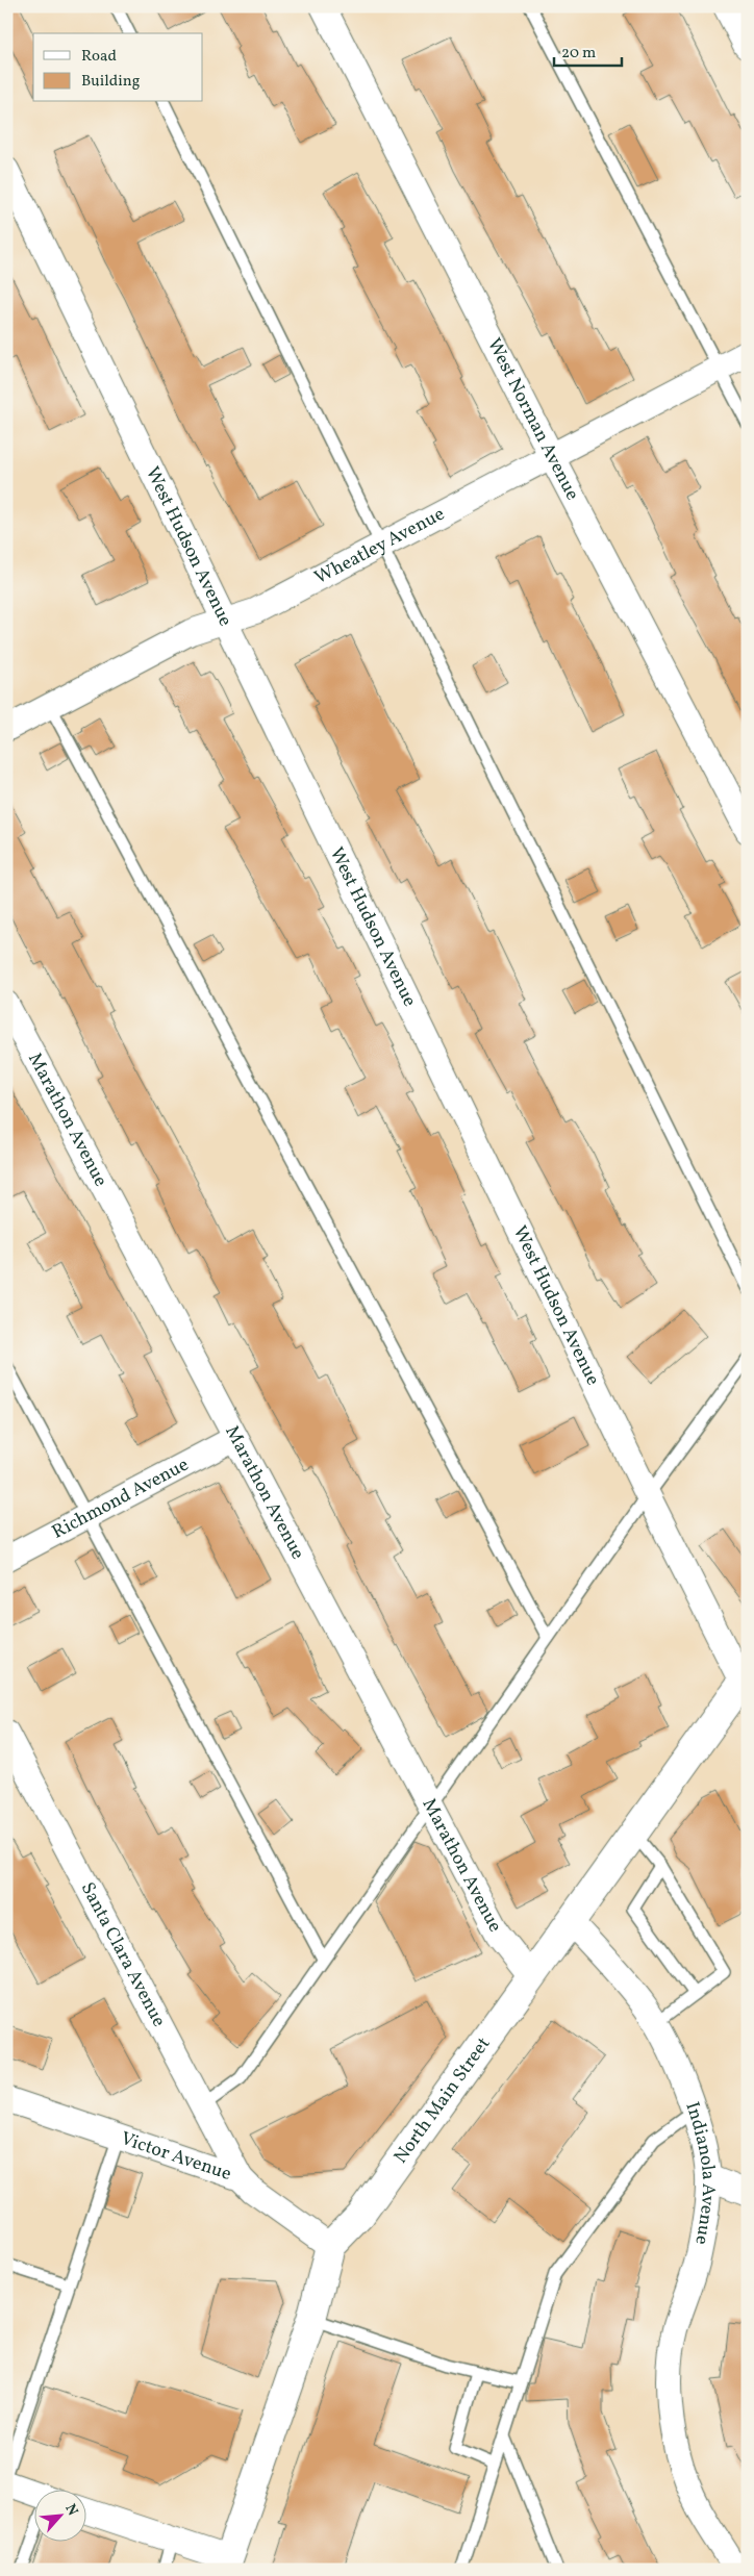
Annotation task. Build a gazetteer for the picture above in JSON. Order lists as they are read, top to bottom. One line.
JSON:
{"streets":{"main road":["North Main Street"],"street":["West Norman Avenue","Wheatley Avenue","West Hudson Avenue","Marathon Avenue","Richmond Avenue","Santa Clara Avenue","Victor Avenue","Indianola Avenue"]},"crossings":[["West Norman Avenue","Wheatley Avenue"],["Wheatley Avenue","West Hudson Avenue"],["West Hudson Avenue","North Main Street"],["Marathon Avenue","Richmond Avenue"],["Marathon Avenue","North Main Street"],["Santa Clara Avenue","Victor Avenue"],["North Main Street","Victor Avenue"],["North Main Street","Indianola Avenue"]],"legend":["Road","Building"],"scale_bar":"20 m","north":"top right"}
